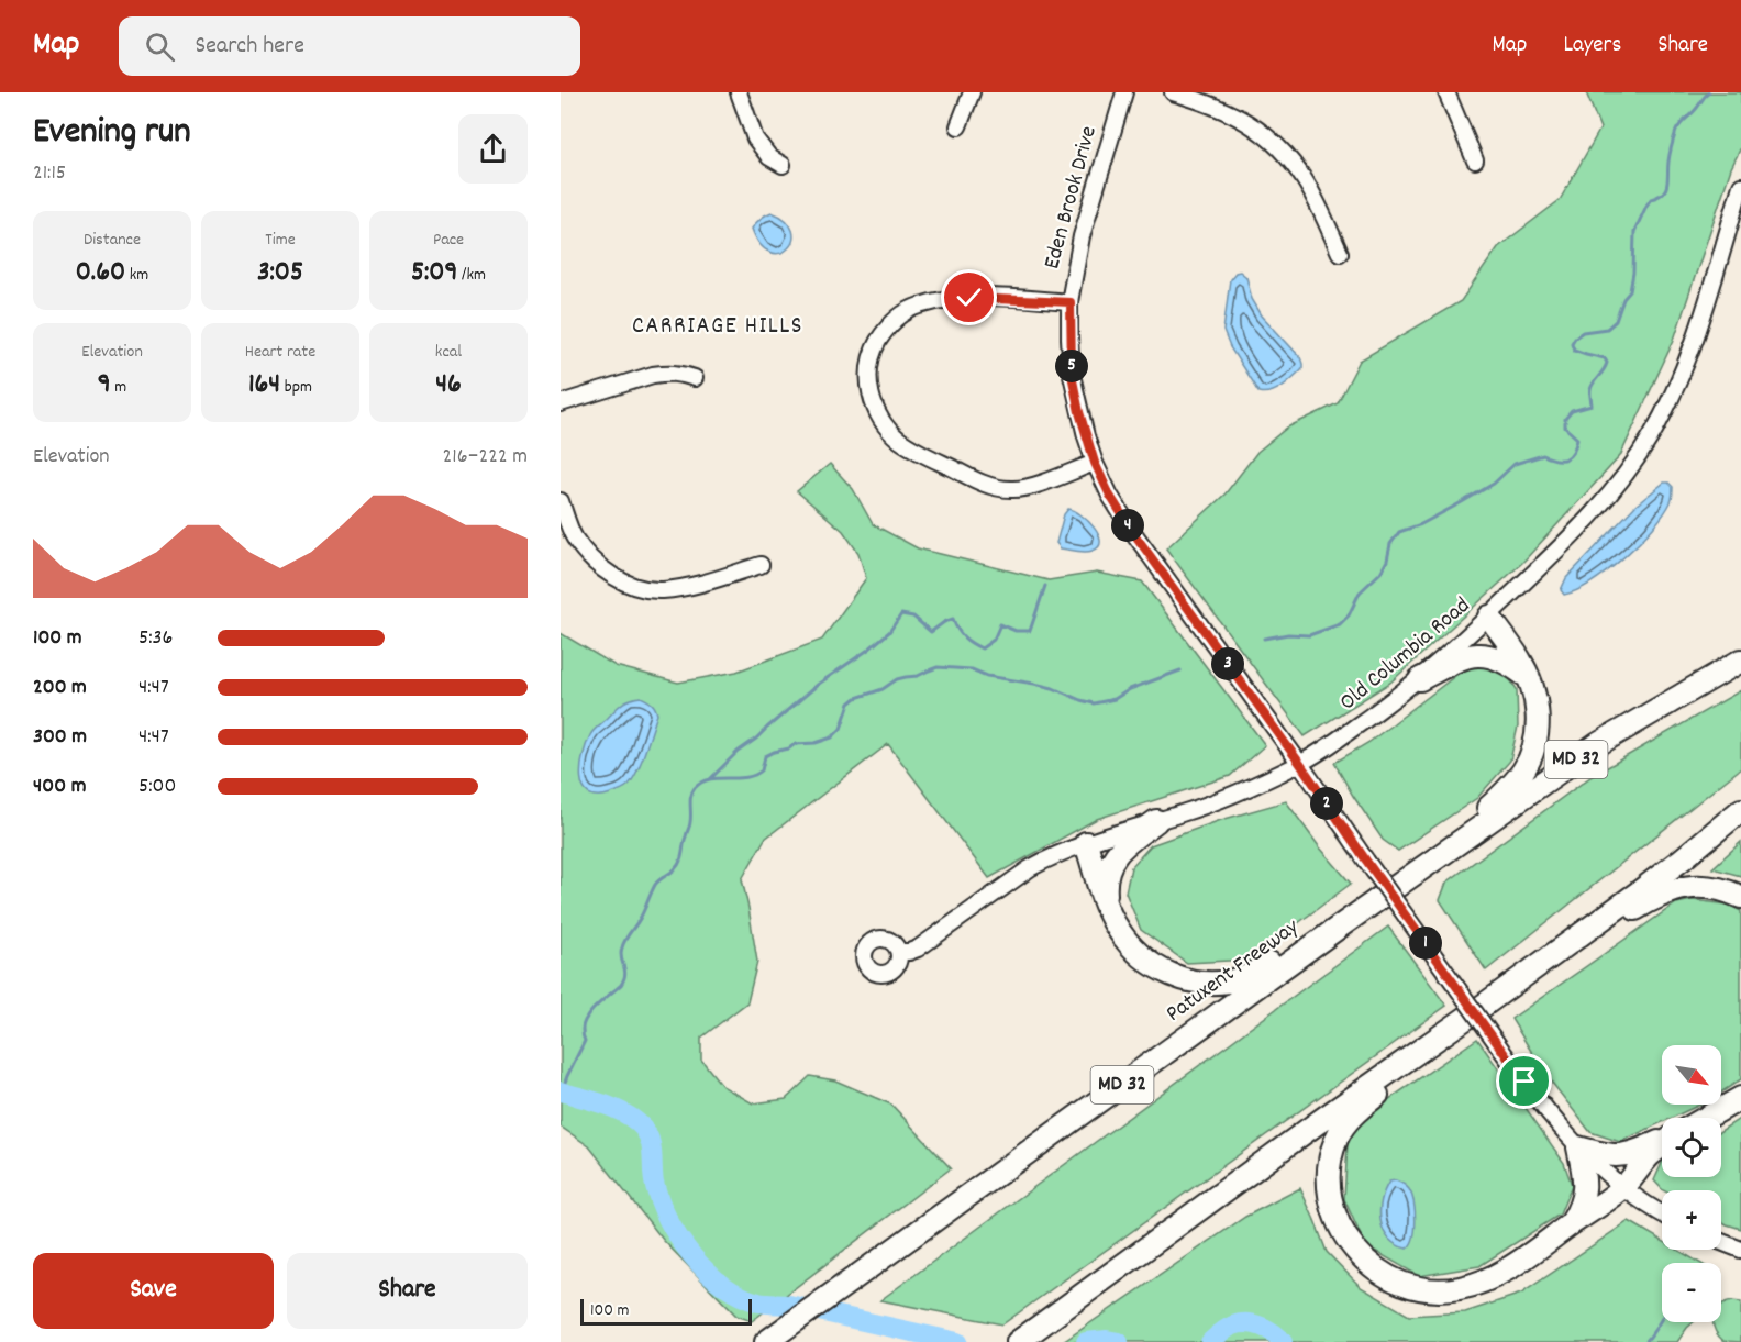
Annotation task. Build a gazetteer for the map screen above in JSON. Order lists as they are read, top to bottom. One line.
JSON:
{"streets":{"highway":["MD 32","Patuxent Freeway"],"street":["Eden Brook Drive","Old Columbia Road"]},"crossings":[["Eden Brook Drive","Old Columbia Road"]],"districts":["CARRIAGE HILLS"],"scale_bar":"100 m","north":"bottom right","page":{"header":"Map","search":"Search here","nav":["Map","Layers","Share"],"heading":["Evening run","21:15"],"stats":[["Distance","0.60 km"],["Time","3:05"],["Pace","5:09 /km"],["Elevation","9 m"],["Heart rate","164 bpm"],["kcal","46"]],"pins":["5","4","3","2","1"],"chart":["Elevation","216–222 m"],"list":[{"name":"100 m","note":"5:36"},{"name":"200 m","note":"4:47"},{"name":"300 m","note":"4:47"},{"name":"400 m","note":"5:00"}],"map_buttons":["+","−"],"buttons":["Save","Share"],"scale":"100 m"}}
